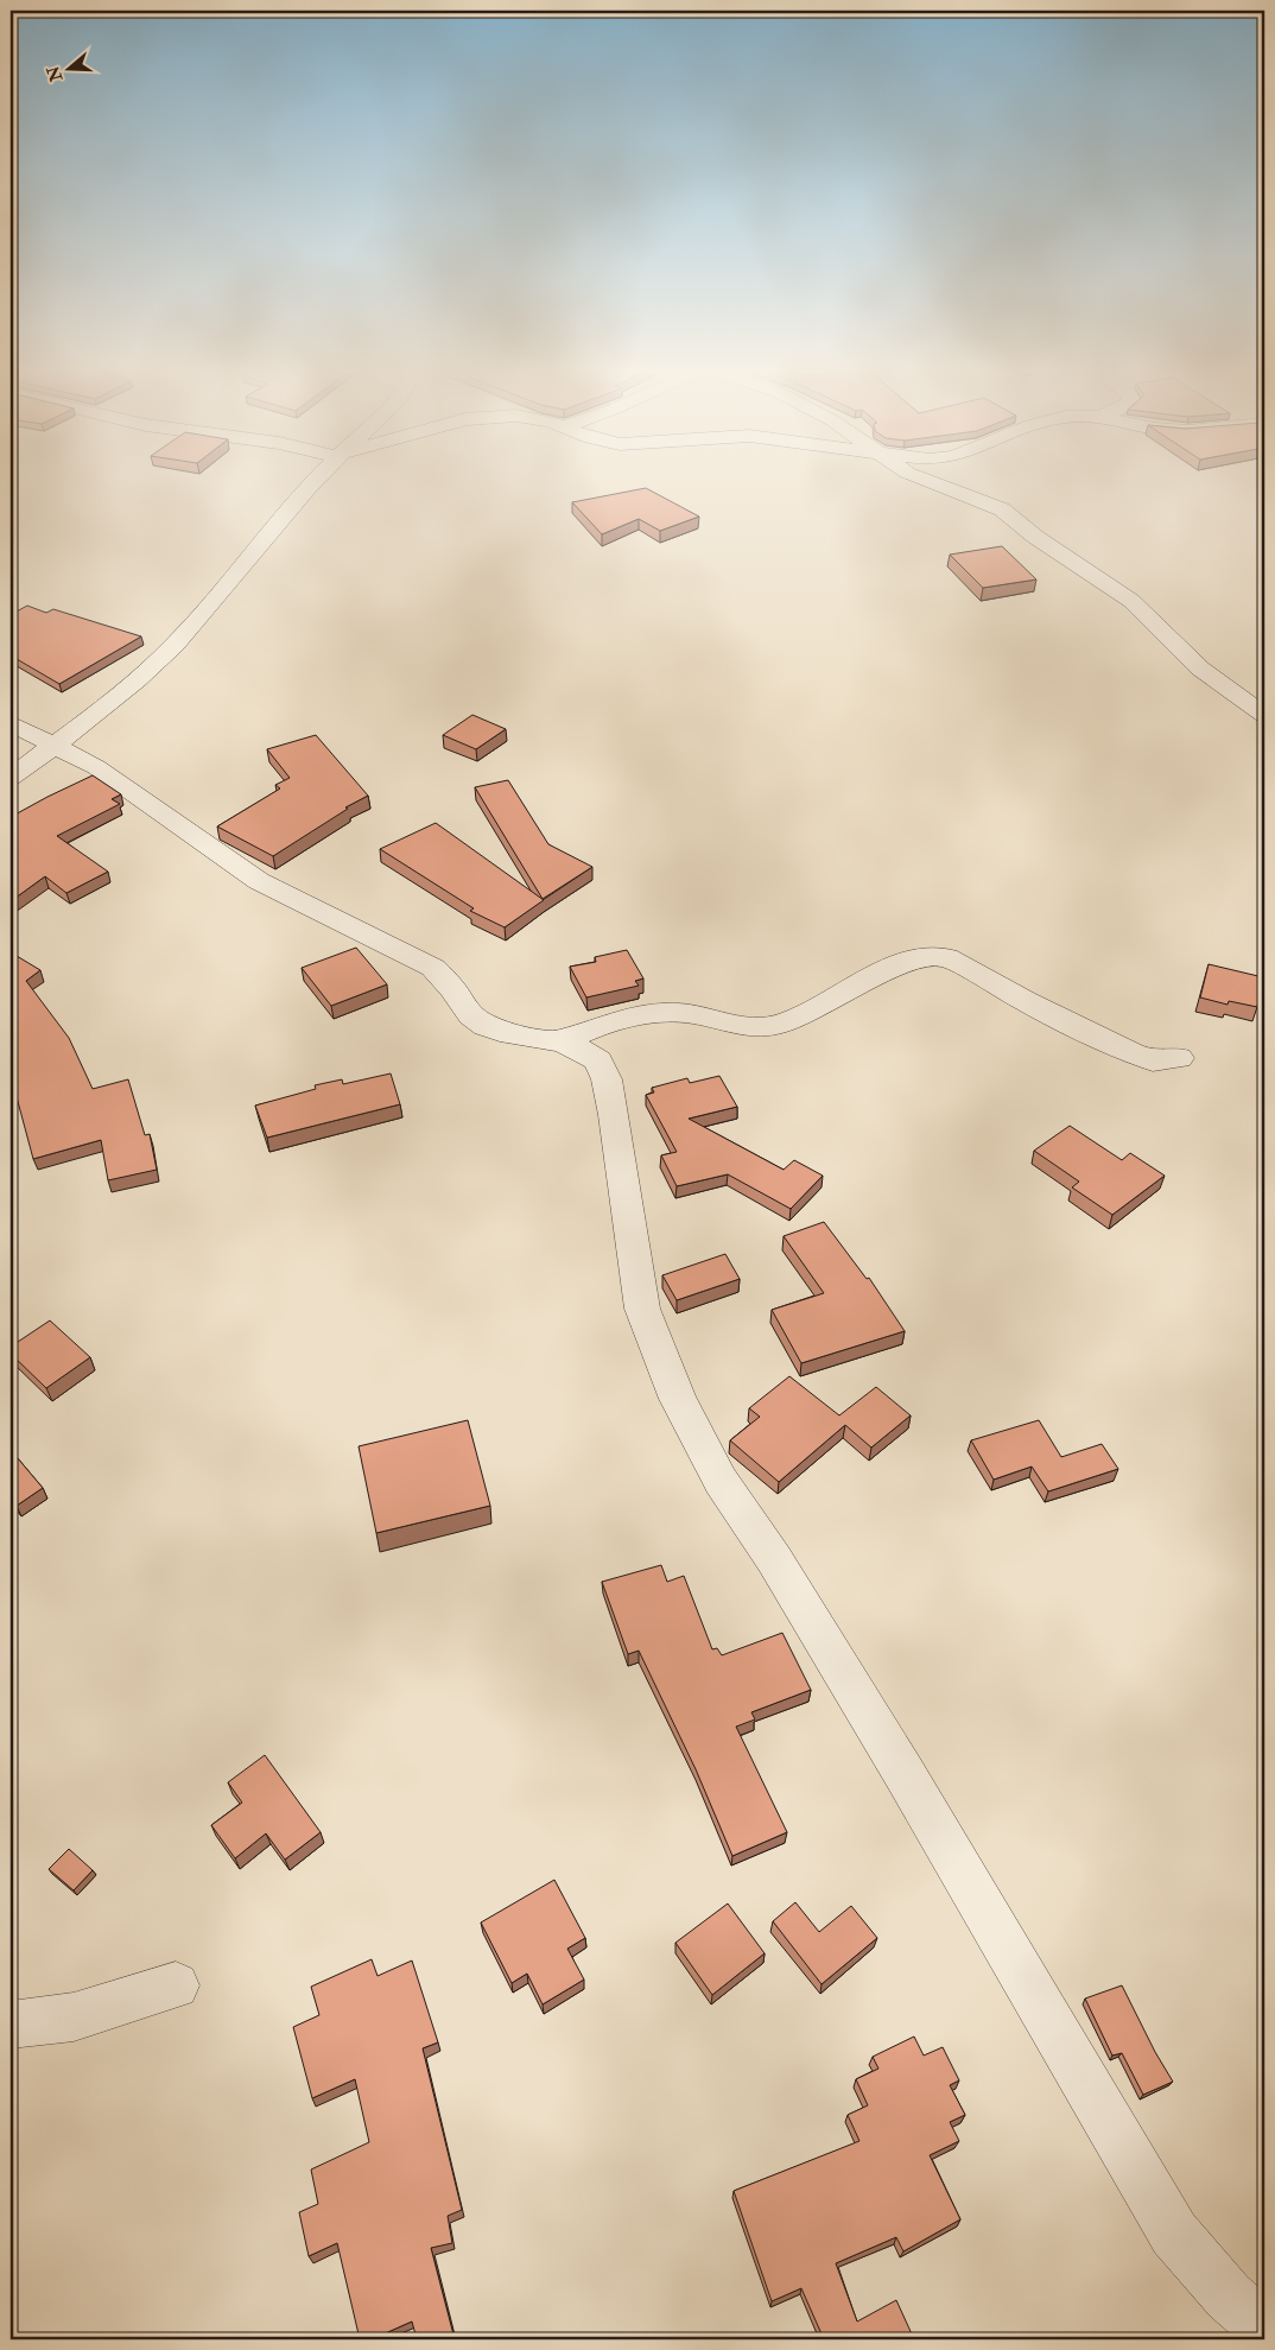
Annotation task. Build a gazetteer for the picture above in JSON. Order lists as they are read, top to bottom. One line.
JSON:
{"north":"left"}
